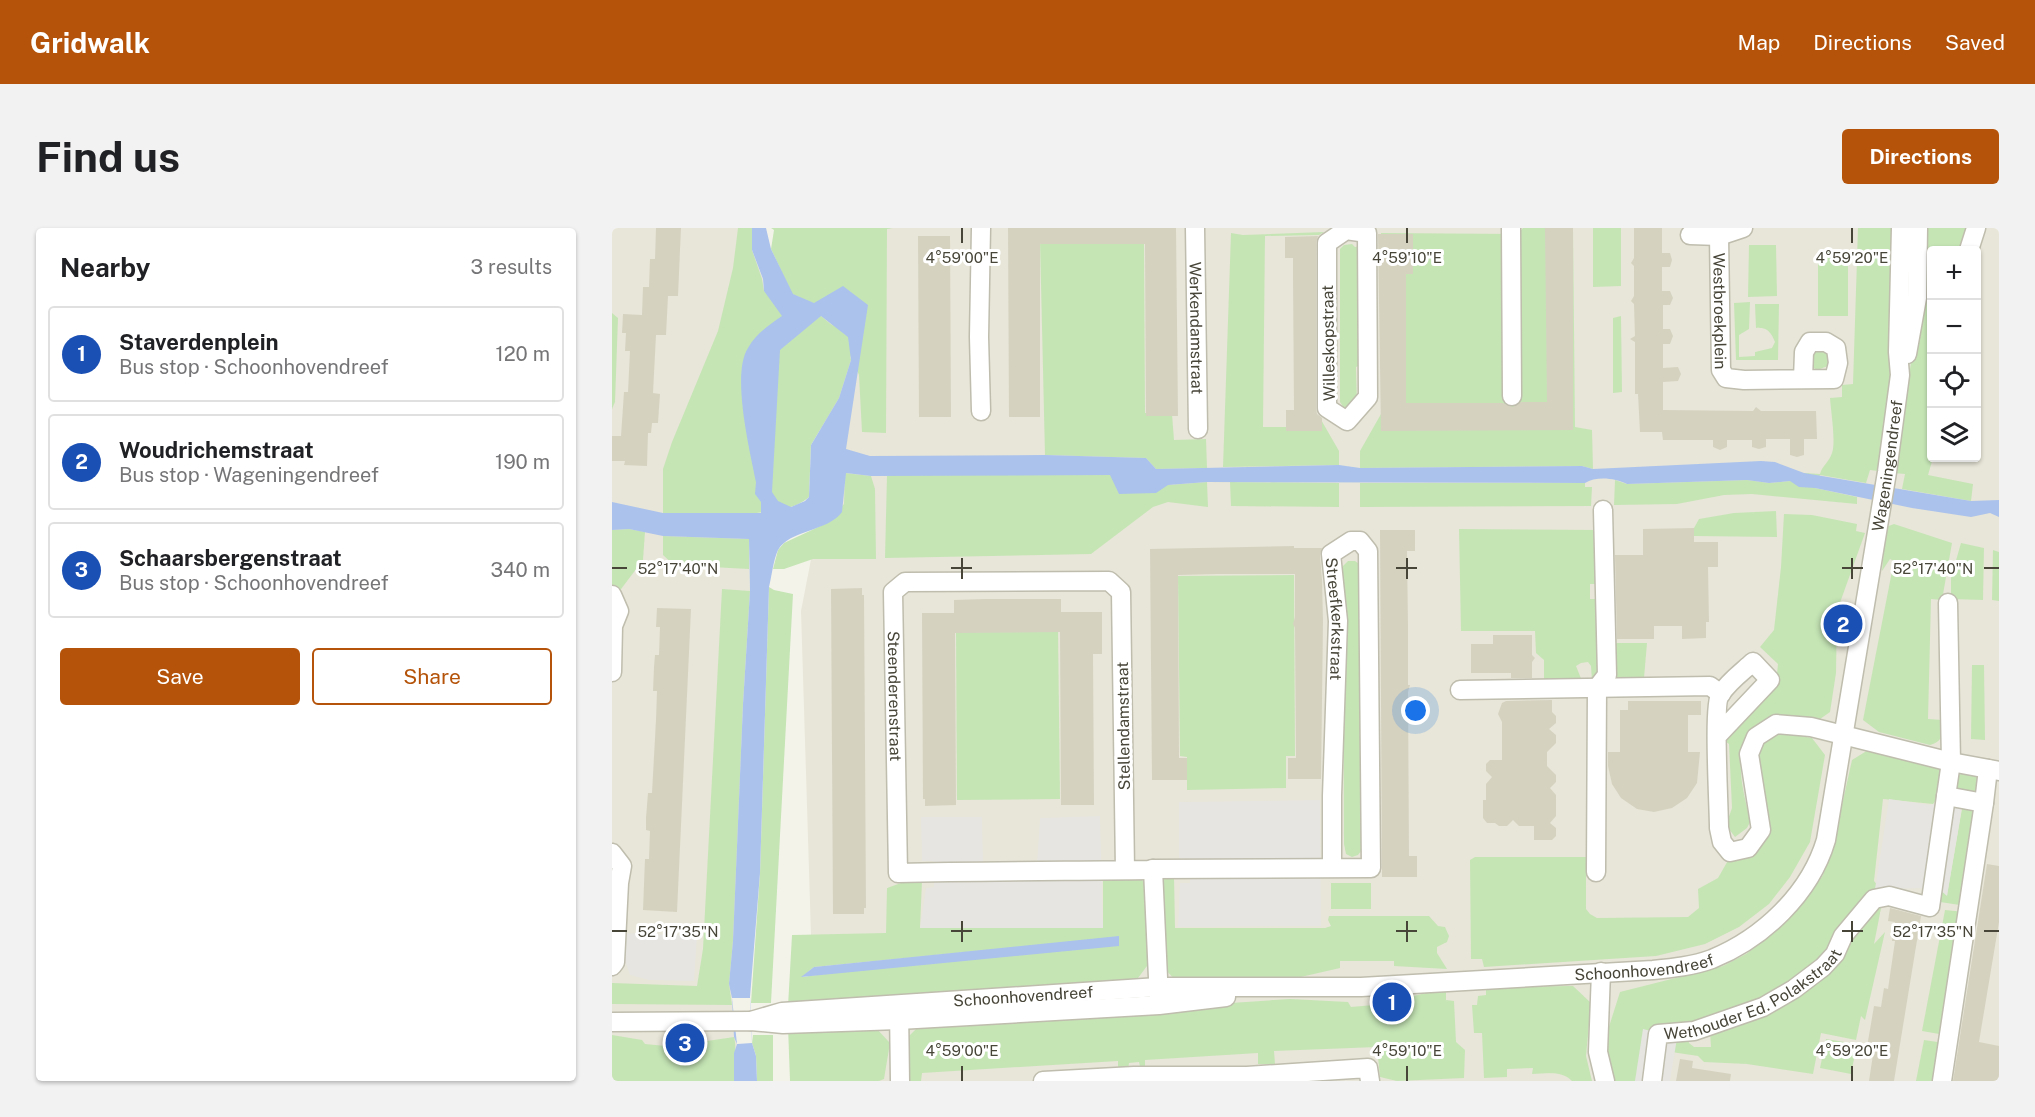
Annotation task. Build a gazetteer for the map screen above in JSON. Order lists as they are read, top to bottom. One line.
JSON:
{"streets":{"street":["Westbroekplein","Werkendamstraat","Willeskopstraat","Wageningendreef","Streefkerkstraat","Steenderenstraat","Stellendamstraat","Schoonhovendreef","Wethouder Ed. Polakstraat"]},"crossings":[["Wageningendreef","Schoonhovendreef"],["Steenderenstraat","Stellendamstraat"]],"page":{"header":"Gridwalk","nav":["Map","Directions","Saved"],"buttons":["Directions",["Save","Share"]],"title":"Find us","heading":["Nearby","3 results"],"map_buttons":["+","−"],"list":[{"mark":"1","name":"Staverdenplein","note":"Bus stop · Schoonhovendreef","value":"120 m"},{"mark":"2","name":"Woudrichemstraat","note":"Bus stop · Wageningendreef","value":"190 m"},{"mark":"3","name":"Schaarsbergenstraat","note":"Bus stop · Schoonhovendreef","value":"340 m"}],"pins":["2","1","3"]},"coordinates":["4°59'00\"E","4°59'10\"E","4°59'20\"E","52°17'40\"N","52°17'35\"N"]}
